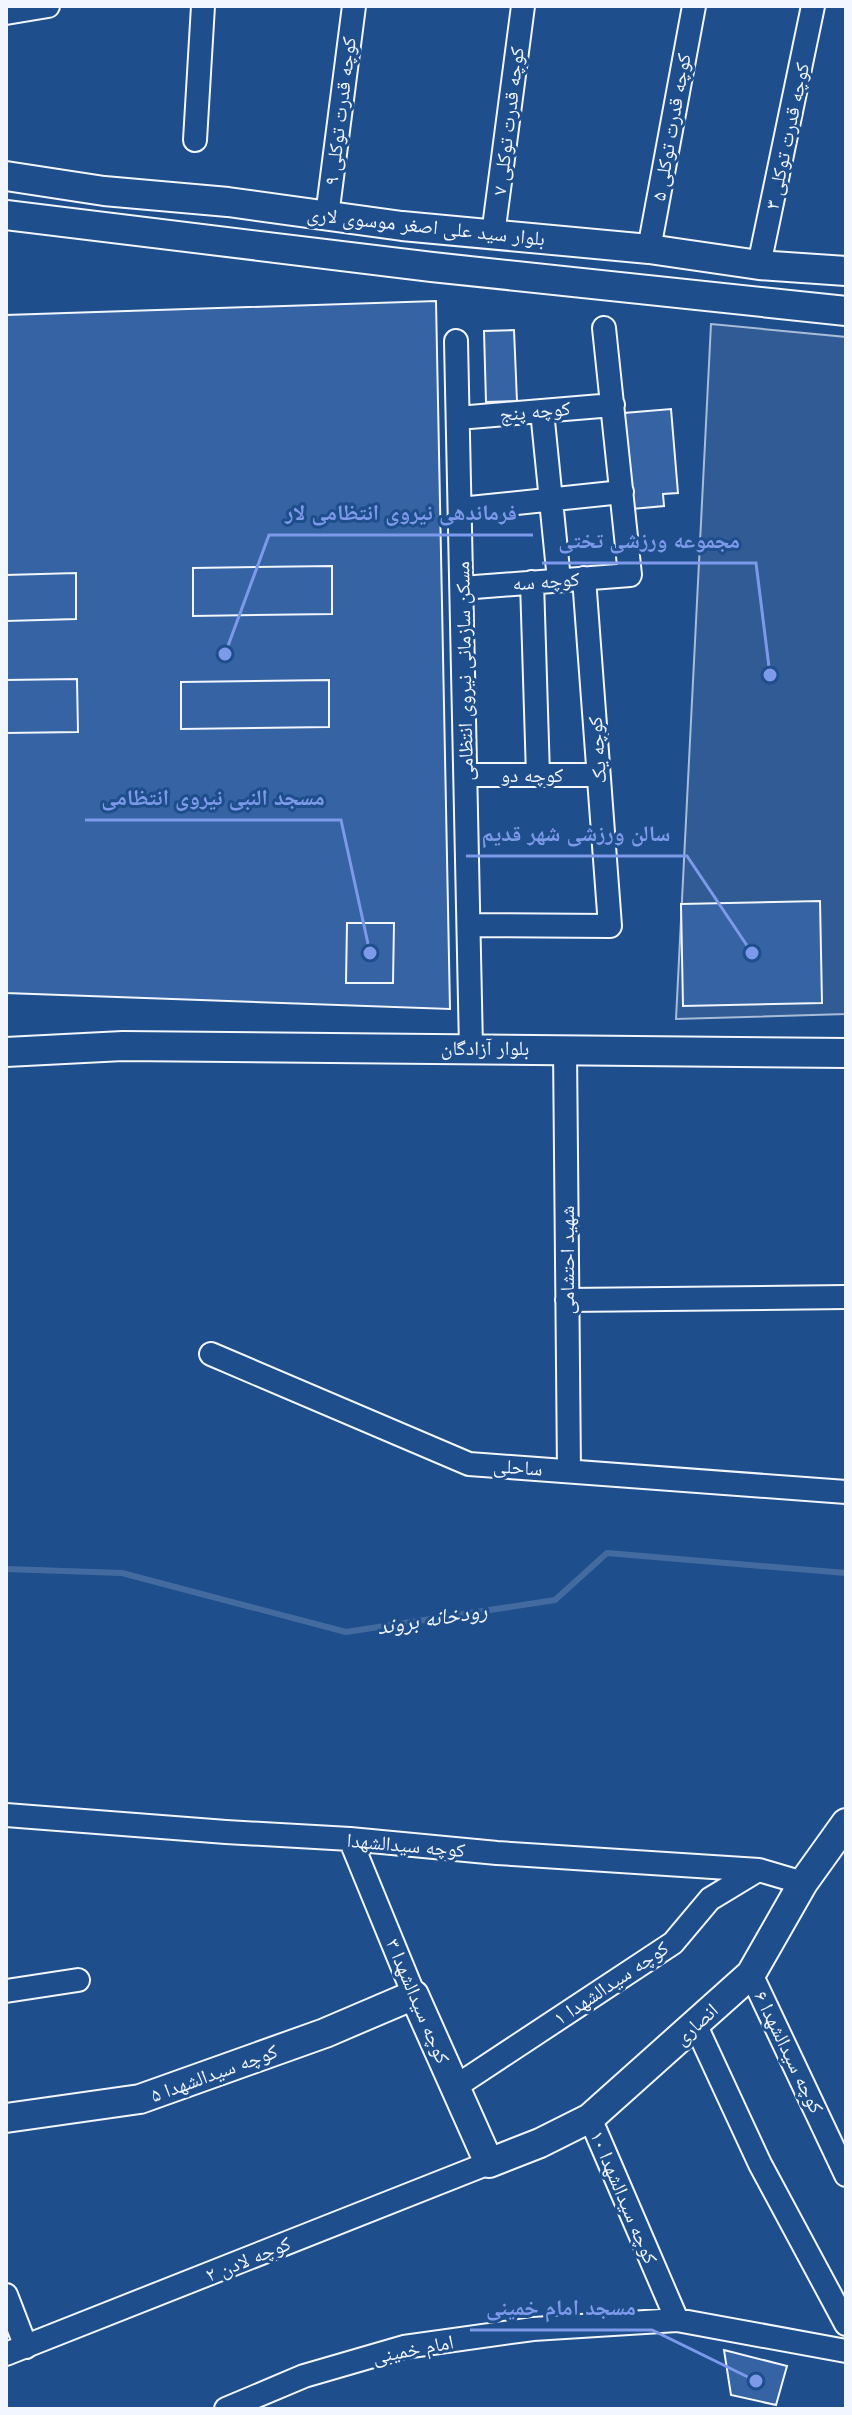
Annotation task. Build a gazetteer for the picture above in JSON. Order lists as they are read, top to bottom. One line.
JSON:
{"streets":{"main road":["بلوار سید علی اصغر موسوی لاری","بلوار آزادگان","کوچه سیدالشهدا ۳","انصاری","کوچه سیدالشهدا ۵"],"street":["کوچه قدرت توکلی ۹","کوچه قدرت توکلی ۷","کوچه قدرت توکلی ۵","کوچه قدرت توکلی ۳","کوچه پنج","کوچه سه","مسکن سازمانی نیروی انتظامی","کوچه یک","کوچه دو","شهید احتشامی","ساحلی","کوچه سیدالشهدا","کوچه سیدالشهدا ۱","کوچه سیدالشهدا ۶","کوچه سیدالشهدا ۱۰","کوچه لادن ۲","امام خمینی"]},"crossings":[["کوچه قدرت توکلی ۹","بلوار سید علی اصغر موسوی لاری"],["کوچه قدرت توکلی ۷","بلوار سید علی اصغر موسوی لاری"],["کوچه قدرت توکلی ۵","بلوار سید علی اصغر موسوی لاری"],["کوچه قدرت توکلی ۳","بلوار سید علی اصغر موسوی لاری"],["کوچه پنج","مسکن سازمانی نیروی انتظامی"],["کوچه سه","مسکن سازمانی نیروی انتظامی"],["کوچه سه","کوچه یک"],["مسکن سازمانی نیروی انتظامی","کوچه یک"],["مسکن سازمانی نیروی انتظامی","کوچه دو"],["مسکن سازمانی نیروی انتظامی","بلوار آزادگان"],["کوچه یک","کوچه دو"],["بلوار آزادگان","شهید احتشامی"],["شهید احتشامی","ساحلی"],["کوچه سیدالشهدا","کوچه سیدالشهدا ۱"],["کوچه سیدالشهدا","کوچه سیدالشهدا ۳"],["کوچه سیدالشهدا","انصاری"],["کوچه سیدالشهدا ۱","کوچه سیدالشهدا ۳"],["کوچه سیدالشهدا ۳","انصاری"],["کوچه سیدالشهدا ۳","کوچه سیدالشهدا ۵"],["کوچه سیدالشهدا ۳","کوچه لادن ۲"],["انصاری","کوچه سیدالشهدا ۶"],["انصاری","کوچه سیدالشهدا ۱۰"],["انصاری","کوچه لادن ۲"],["کوچه سیدالشهدا ۱۰","امام خمینی"]],"water":["رودخانه بروند"],"places":["فرماندهی نیروی انتظامی لار","مجموعه ورزشی تختی","مسجد النبی نیروی انتظامی","سالن ورزشی شهر قدیم","مسجد امام خمینی"]}
